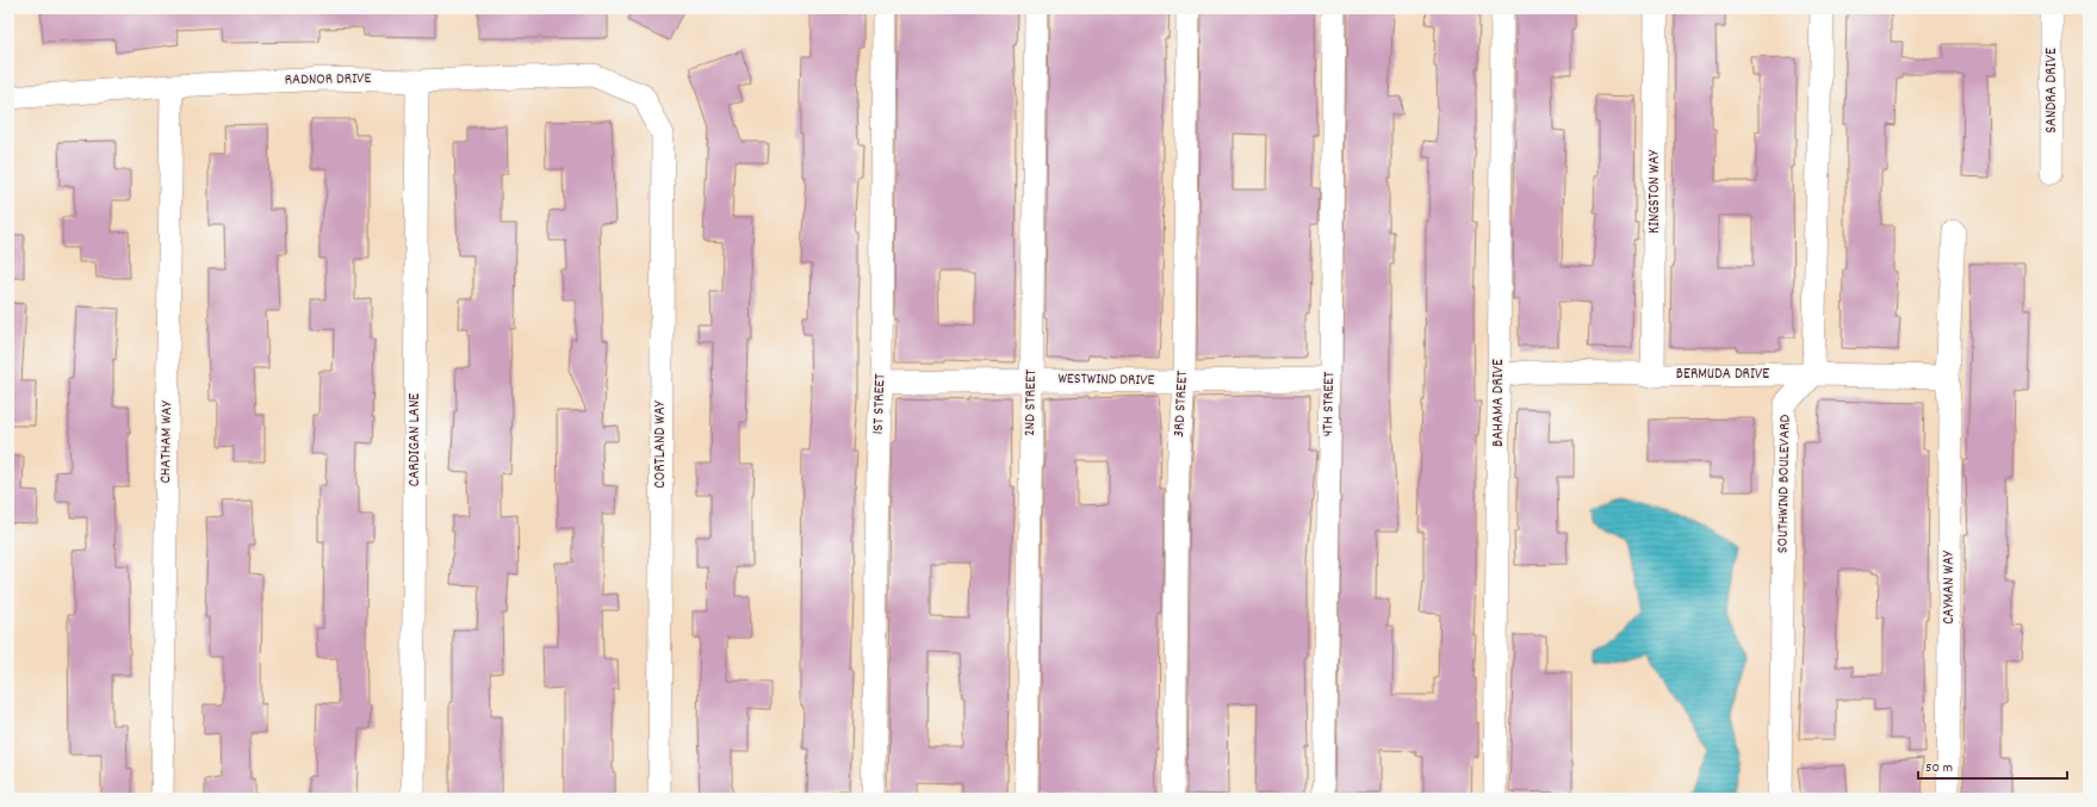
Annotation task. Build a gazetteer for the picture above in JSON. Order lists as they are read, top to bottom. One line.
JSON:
{"streets":{"street":["RADNOR DRIVE","SANDRA DRIVE","KINGSTON WAY","BERMUDA DRIVE","WESTWIND DRIVE","2ND STREET","BAHAMA DRIVE","1ST STREET","3RD STREET","4TH STREET","CARDIGAN LANE","CHATHAM WAY","CORTLAND WAY","SOUTHWIND BOULEVARD","CAYMAN WAY"]},"crossings":[["RADNOR DRIVE","CARDIGAN LANE"],["RADNOR DRIVE","CHATHAM WAY"],["RADNOR DRIVE","CORTLAND WAY"],["KINGSTON WAY","BERMUDA DRIVE"],["BERMUDA DRIVE","BAHAMA DRIVE"],["BERMUDA DRIVE","SOUTHWIND BOULEVARD"],["BERMUDA DRIVE","CAYMAN WAY"],["WESTWIND DRIVE","2ND STREET"],["WESTWIND DRIVE","1ST STREET"],["WESTWIND DRIVE","3RD STREET"],["WESTWIND DRIVE","4TH STREET"]],"scale_bar":"50 m"}
